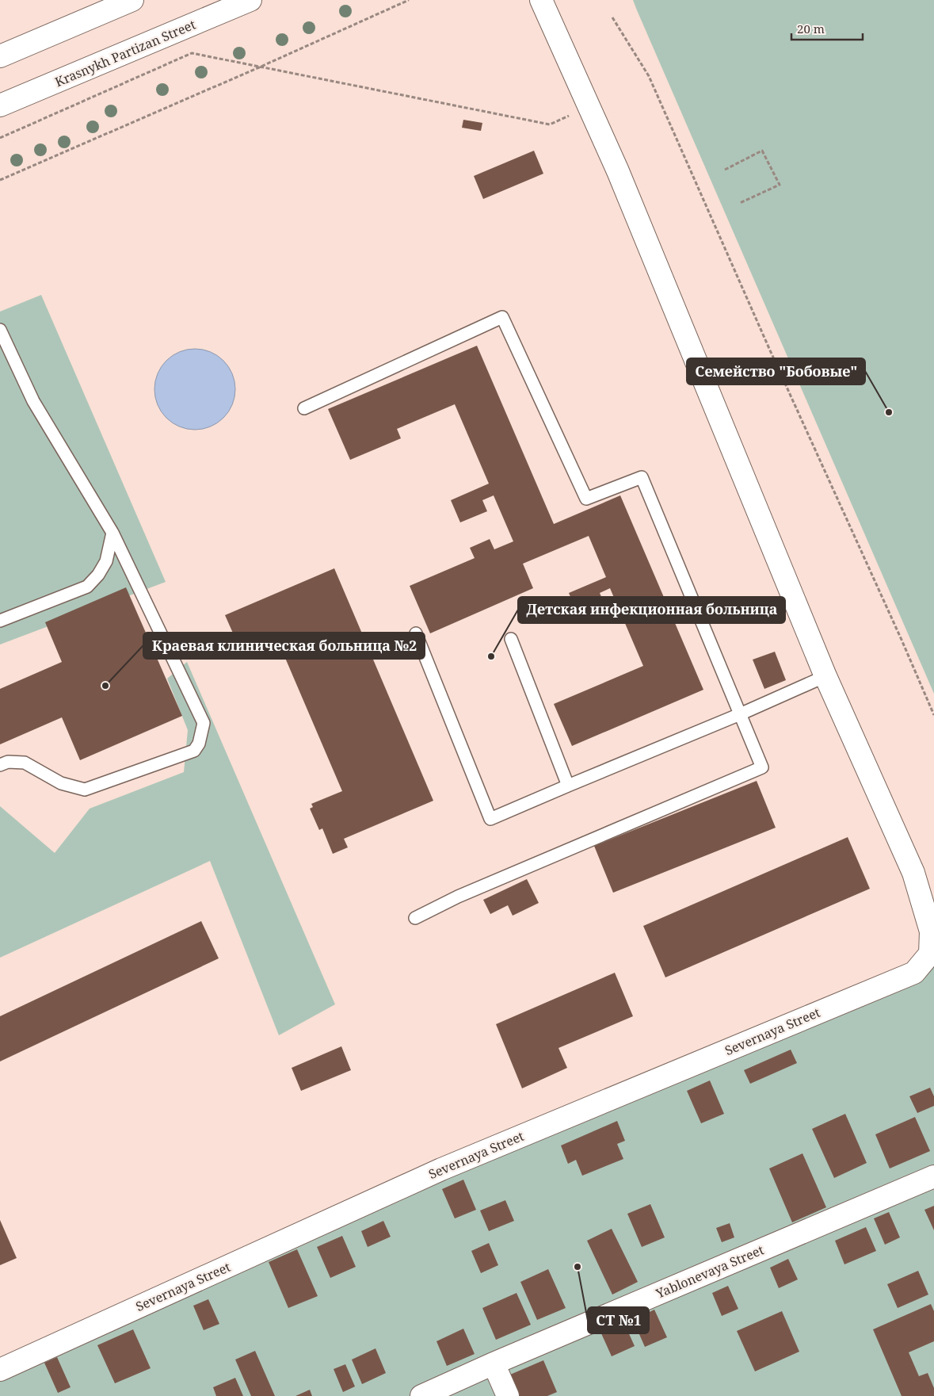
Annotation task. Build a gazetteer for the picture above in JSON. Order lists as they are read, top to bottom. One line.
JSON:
{"streets":{"main road":["Krasnykh Partizan Street","Severnaya Street","Yablonevaya Street"]},"places":["Семейство \"Бобовые\"","Детская инфекционная больница","Краевая клиническая больница №2","СТ №1"],"scale_bar":"20 m"}
